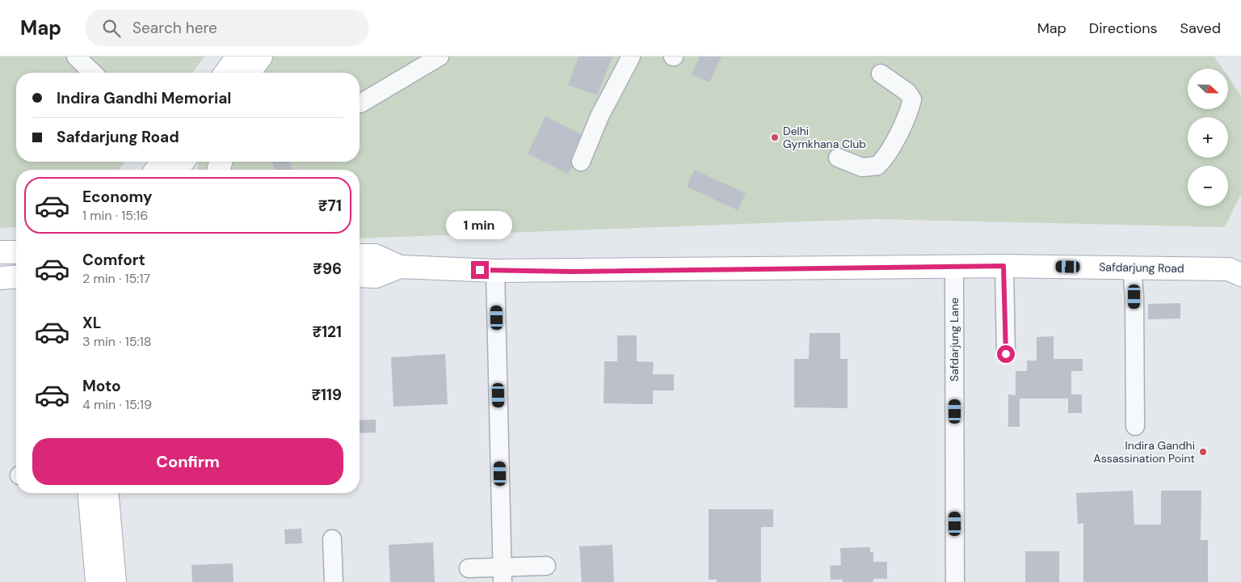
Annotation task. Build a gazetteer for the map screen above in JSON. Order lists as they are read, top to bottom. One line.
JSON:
{"streets":{"main road":["Safdarjung Road"],"street":["Safdarjung Lane"]},"crossings":[["Safdarjung Road","Safdarjung Lane"]],"places":["Delhi Gymkhana Club","Indira Gandhi Assassination Point"],"north":"right","page":{"header":"Map","search":"Search here","nav":["Map","Directions","Saved"],"map_buttons":["+","−"],"banner":["Indira Gandhi Memorial","Safdarjung Road"],"list":[{"name":"Economy","note":"1 min · 15:16","value":"₹71"},{"name":"Comfort","note":"2 min · 15:17","value":"₹96"},{"name":"XL","note":"3 min · 15:18","value":"₹121"},{"name":"Moto","note":"4 min · 15:19","value":"₹119"}],"bubble":"1 min","buttons":"Confirm"}}
